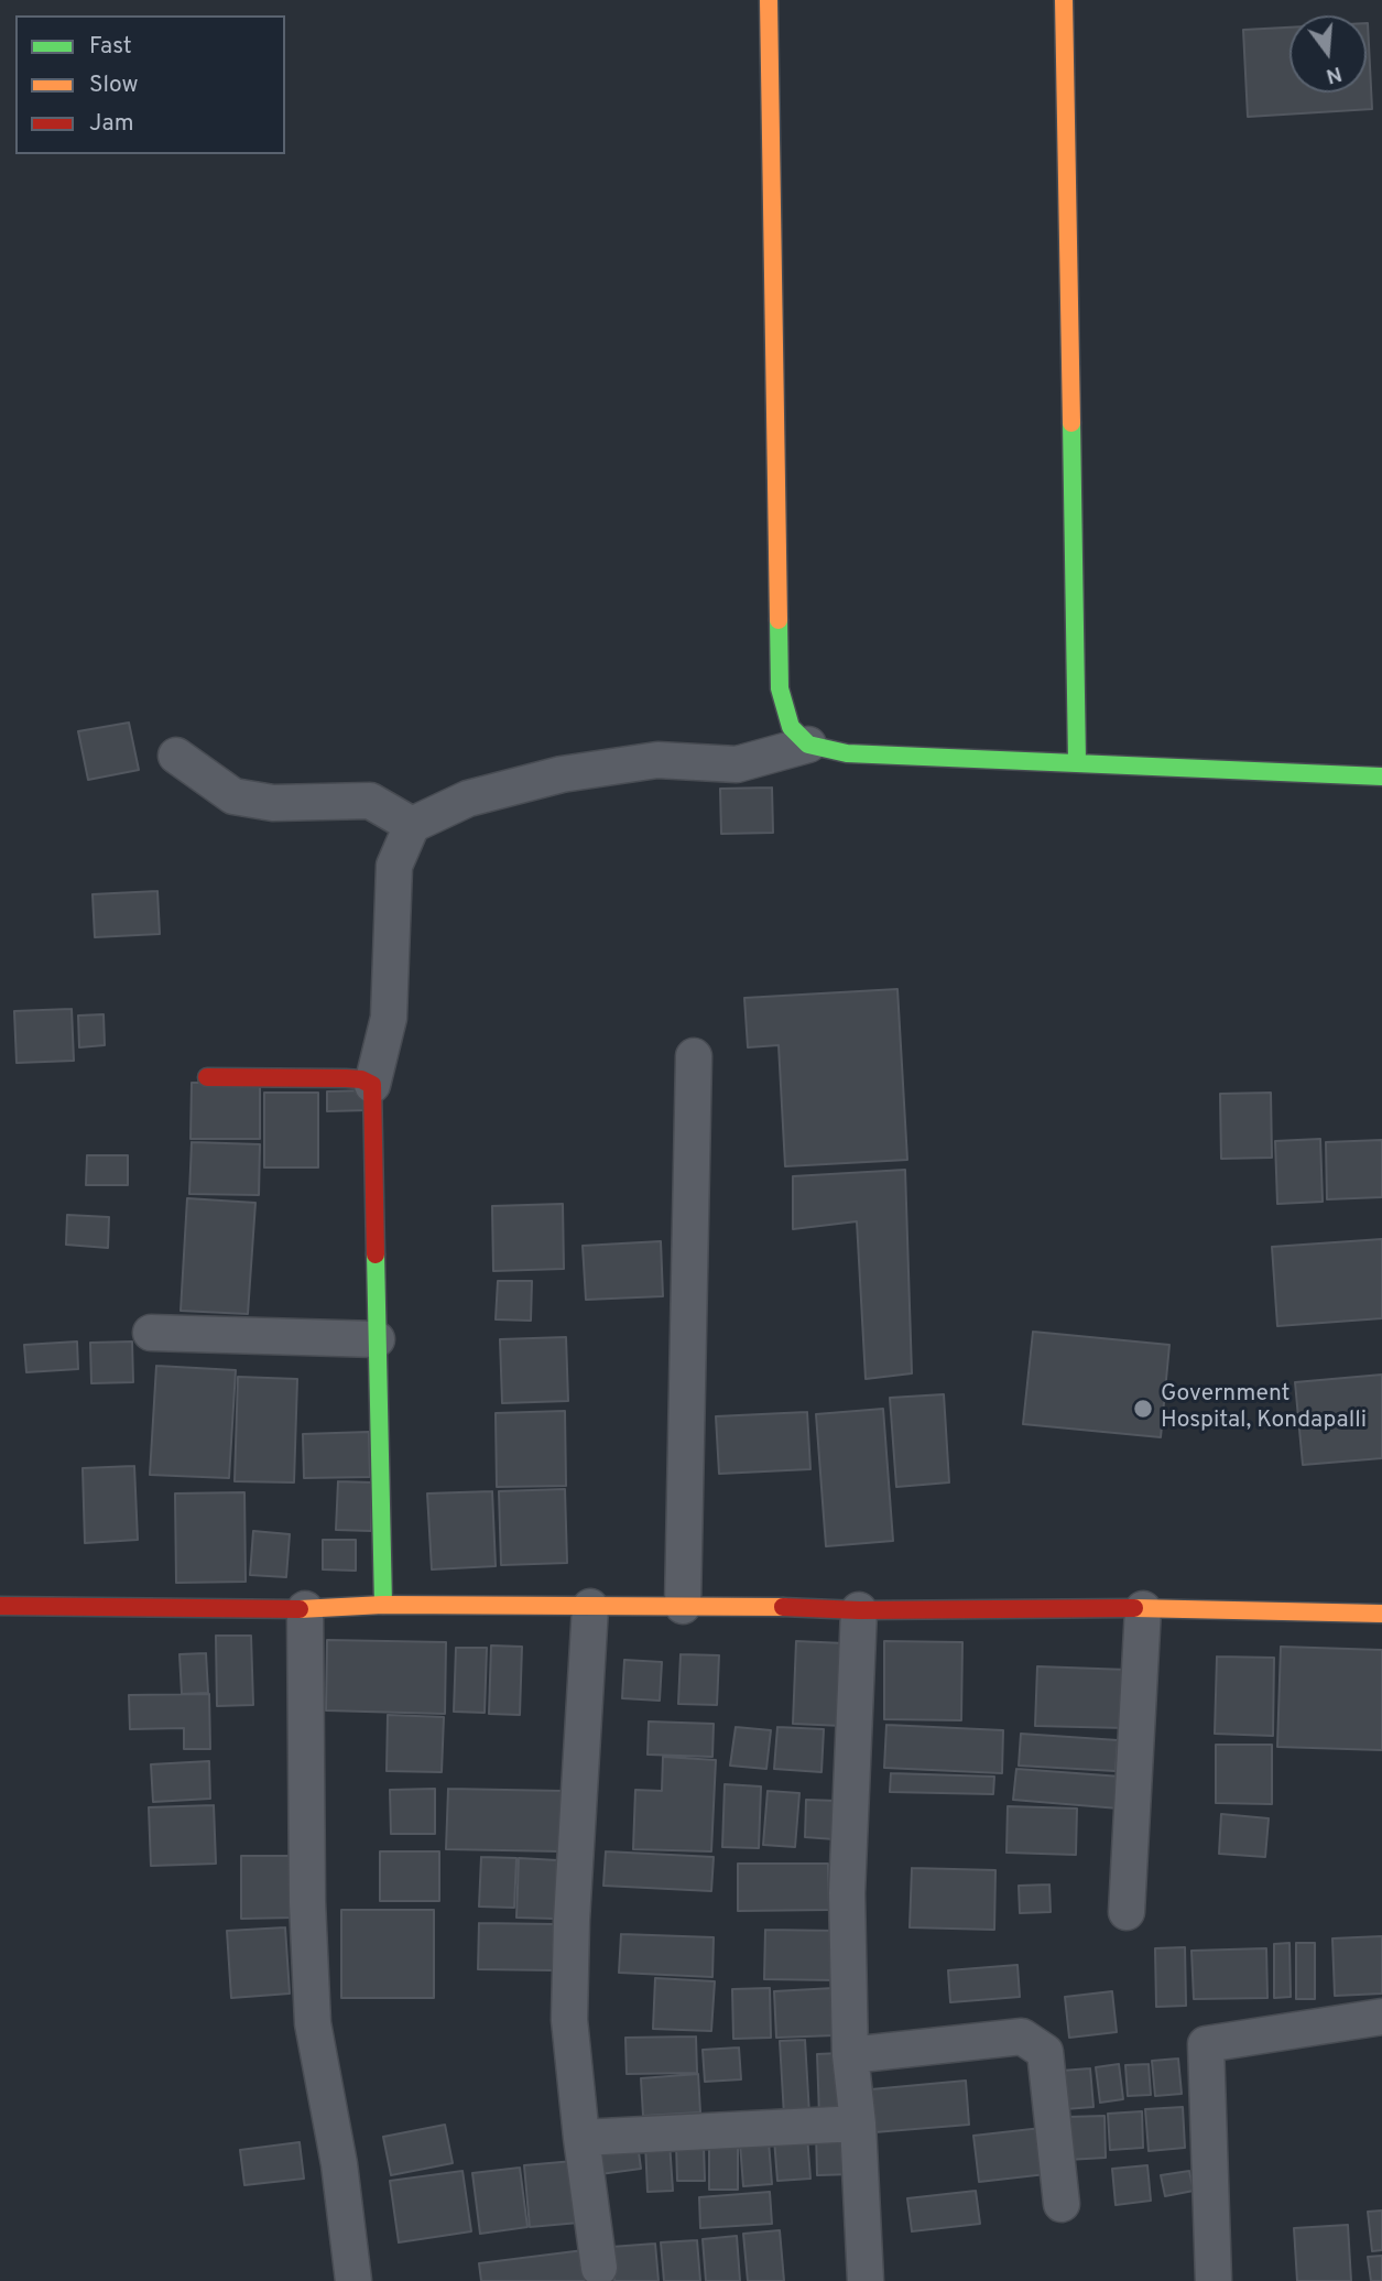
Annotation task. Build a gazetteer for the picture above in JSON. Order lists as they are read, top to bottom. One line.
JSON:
{"places":["Government Hospital, Kondapalli"],"legend":["Fast","Slow","Jam"],"north":"bottom"}
